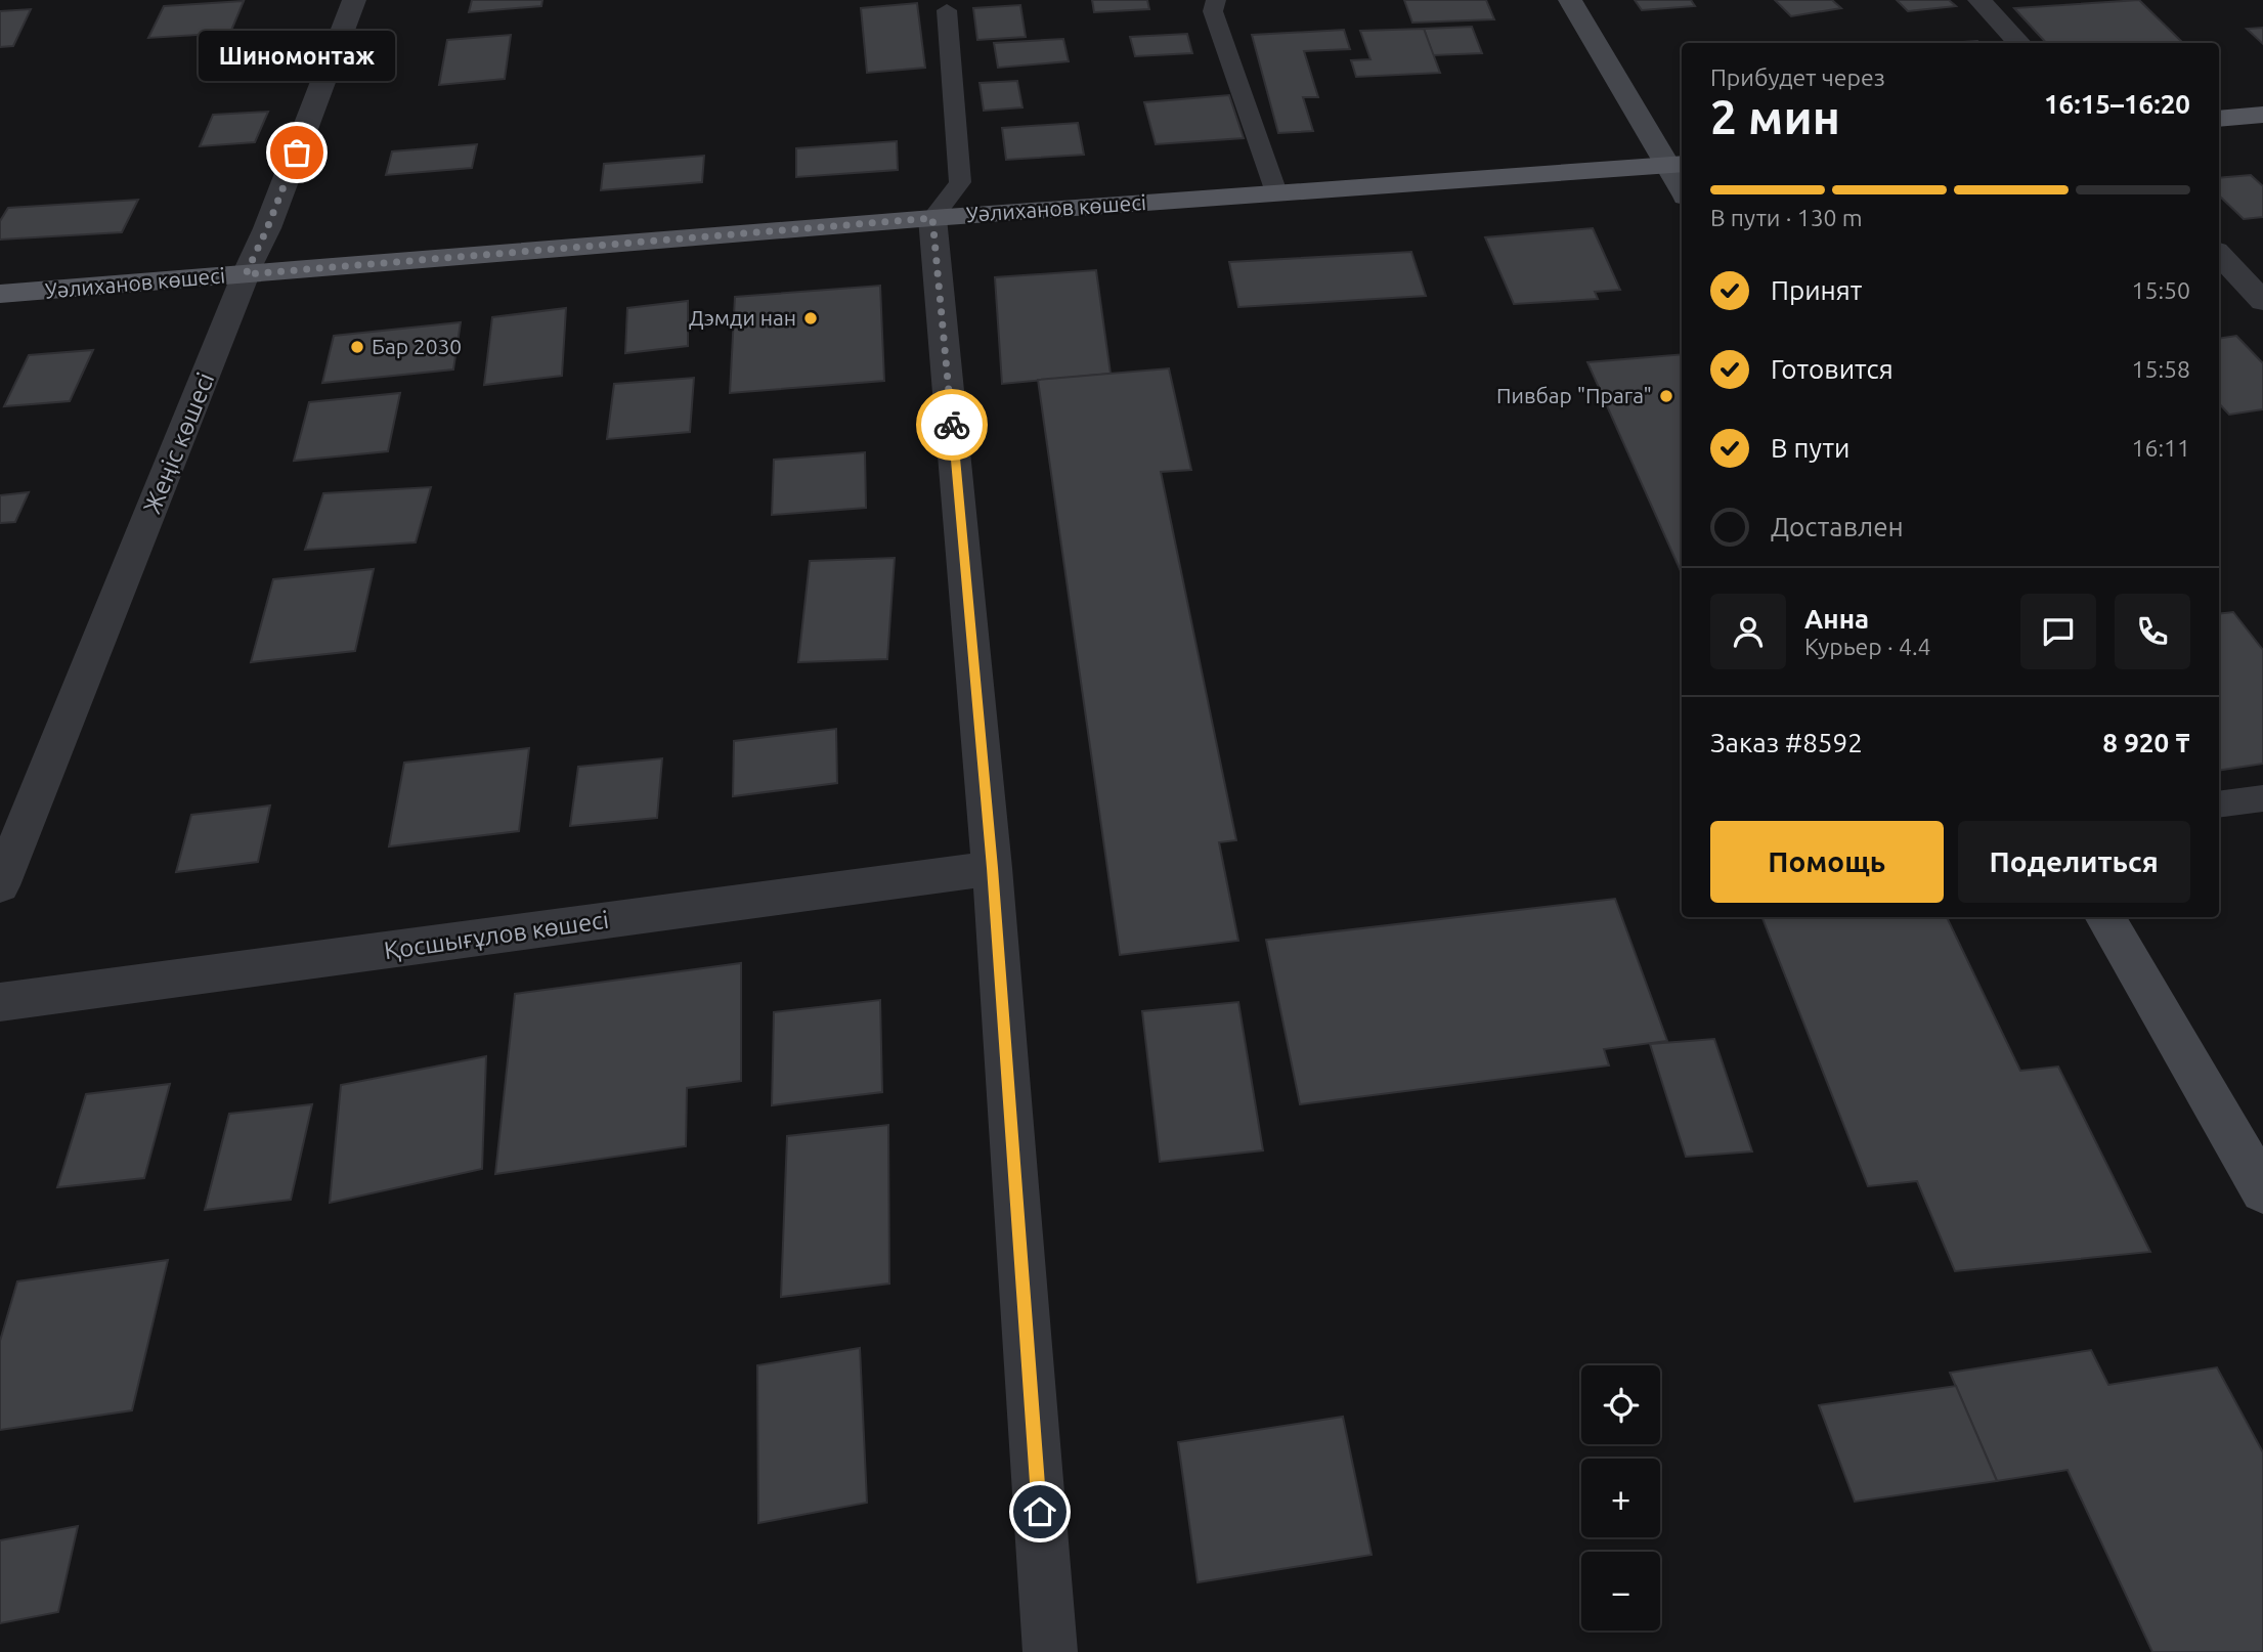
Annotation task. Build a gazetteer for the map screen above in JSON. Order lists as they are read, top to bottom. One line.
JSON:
{"streets":{"main road":["Уәлиханов көшесі"],"street":["Жеңіс көшесі","Қосшығұлов көшесі"]},"crossings":[["Уәлиханов көшесі","Жеңіс көшесі"]],"places":["Шиномонтаж","Дэмди нан","Бар 2030","Пивбар \"Прага\""],"page":{"bubble":"Шиномонтаж","heading":["2 мин","Прибудет через","16:15–16:20"],"panel":["Анна","Курьер · 4.4","Заказ #8592","8 920 ₸"],"bar":"В пути · 130 m","list":[["Принят","15:50"],["Готовится","15:58"],["В пути","16:11"],"Доставлен"],"buttons":["Помощь","Поделиться"],"map_buttons":["+","−"]}}
